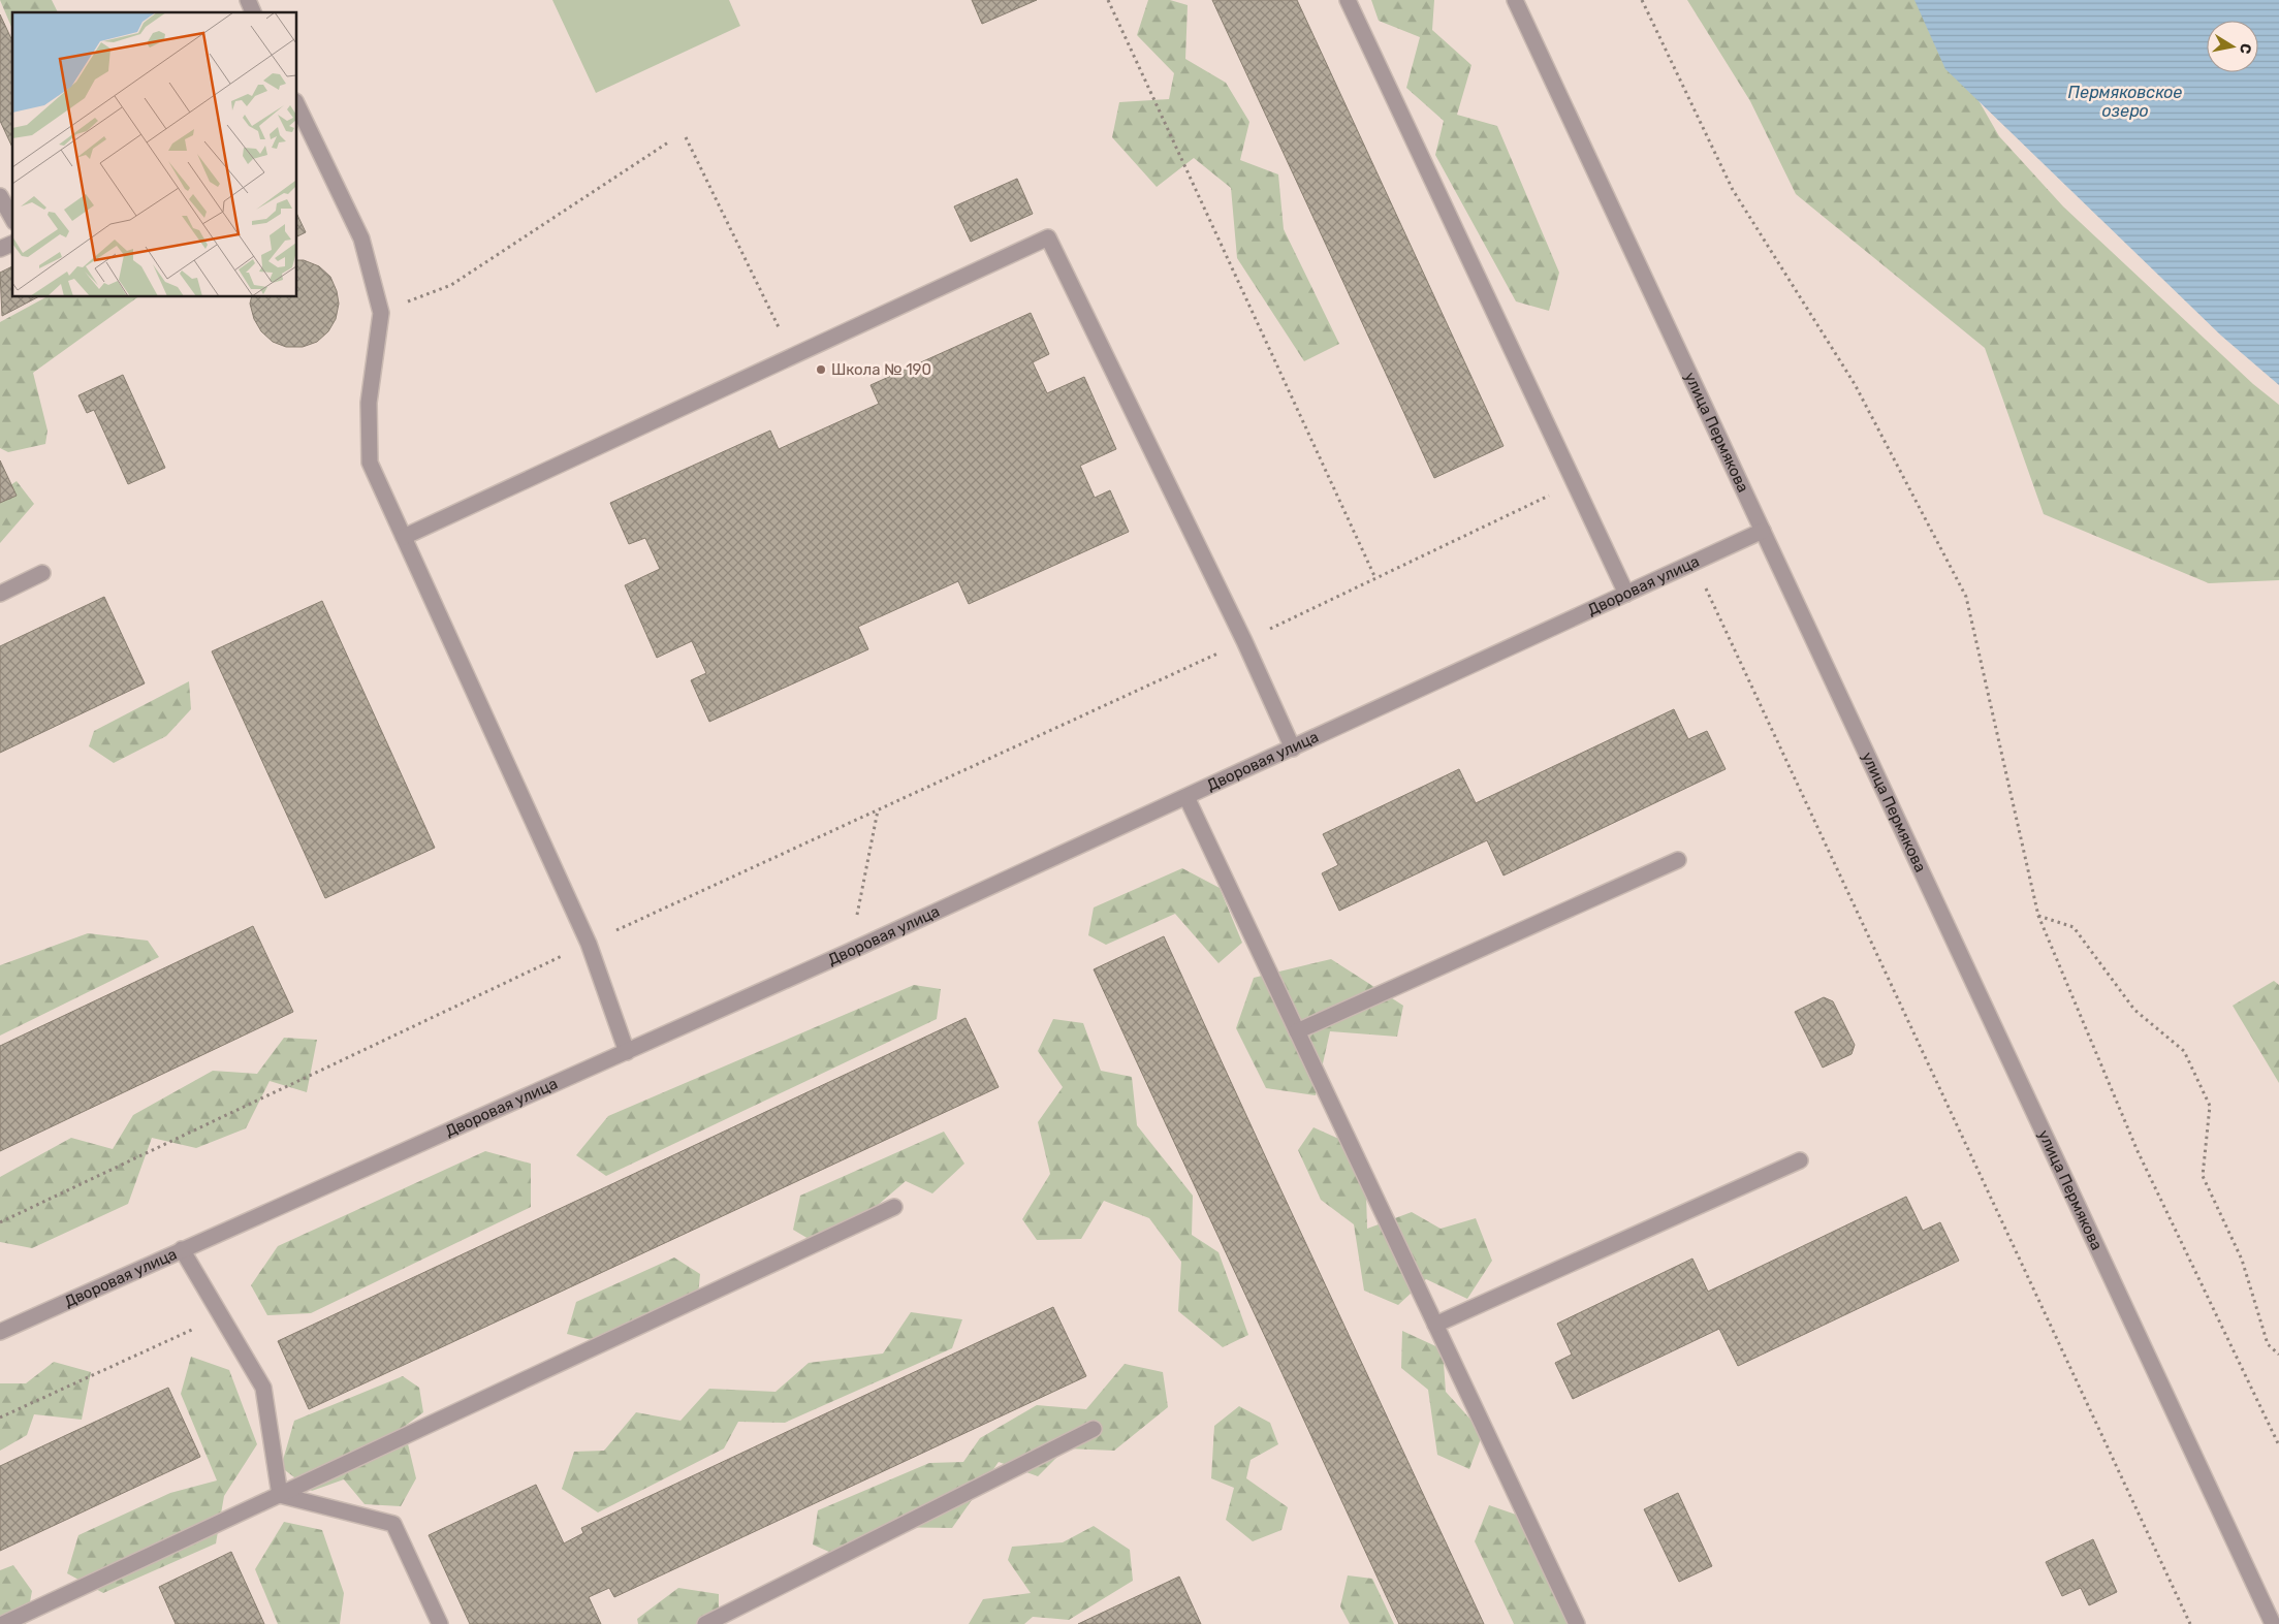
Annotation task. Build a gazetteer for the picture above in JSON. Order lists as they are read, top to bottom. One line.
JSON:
{"streets":{"street":["улица Пермякова","Дворовая улица"]},"crossings":[["улица Пермякова","Дворовая улица"]],"water":["Пермяковское озеро"],"places":["Школа № 190"],"north":"right"}
